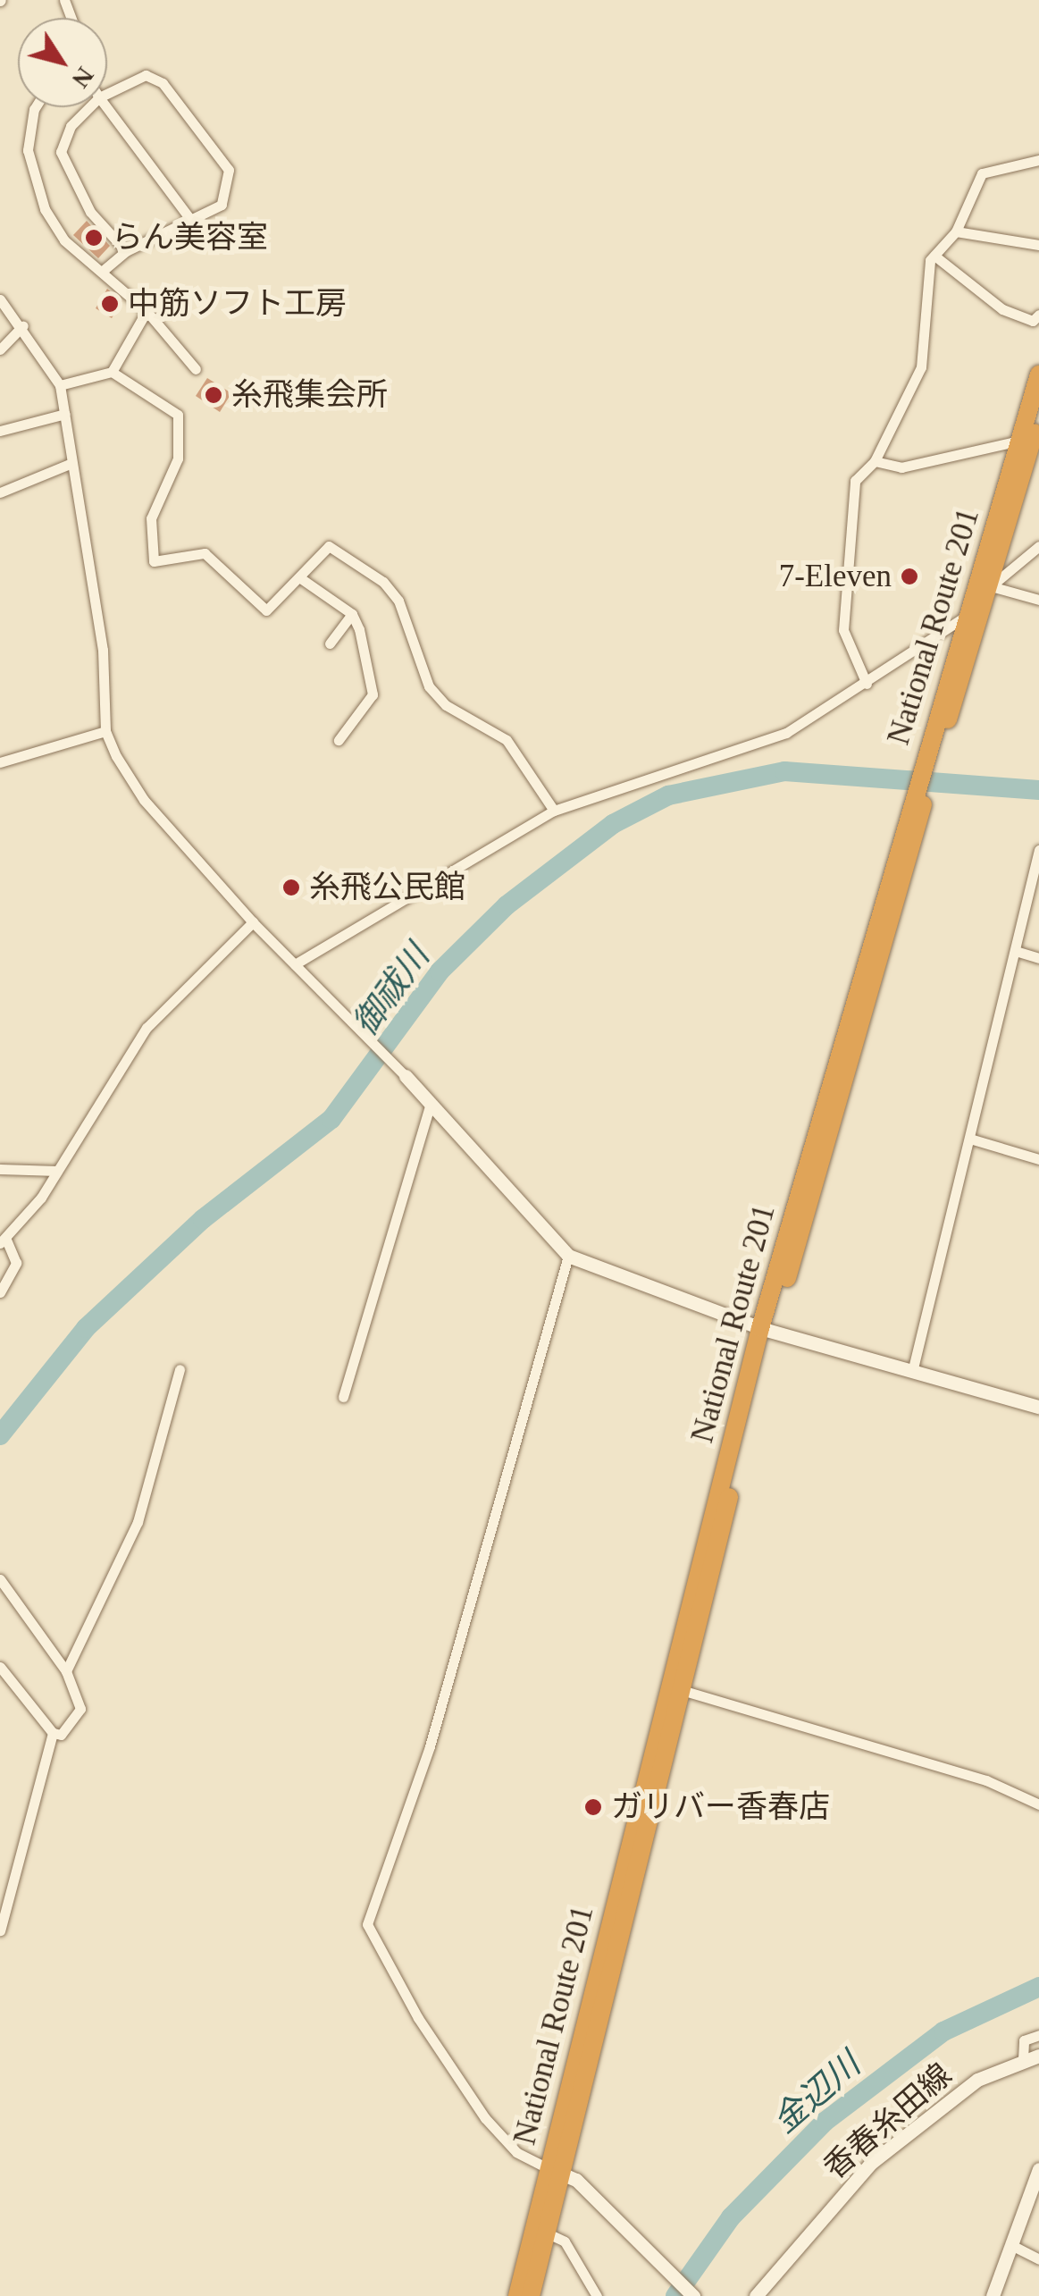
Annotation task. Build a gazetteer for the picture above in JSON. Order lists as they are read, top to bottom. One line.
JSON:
{"streets":{"highway":["National Route 201"],"street":["香春糸田線"]},"water":["御祓川","金辺川"],"places":["らん美容室","中筋ソフト工房","糸飛集会所","7-Eleven","糸飛公民館","ガリバー香春店"],"north":"bottom right"}
